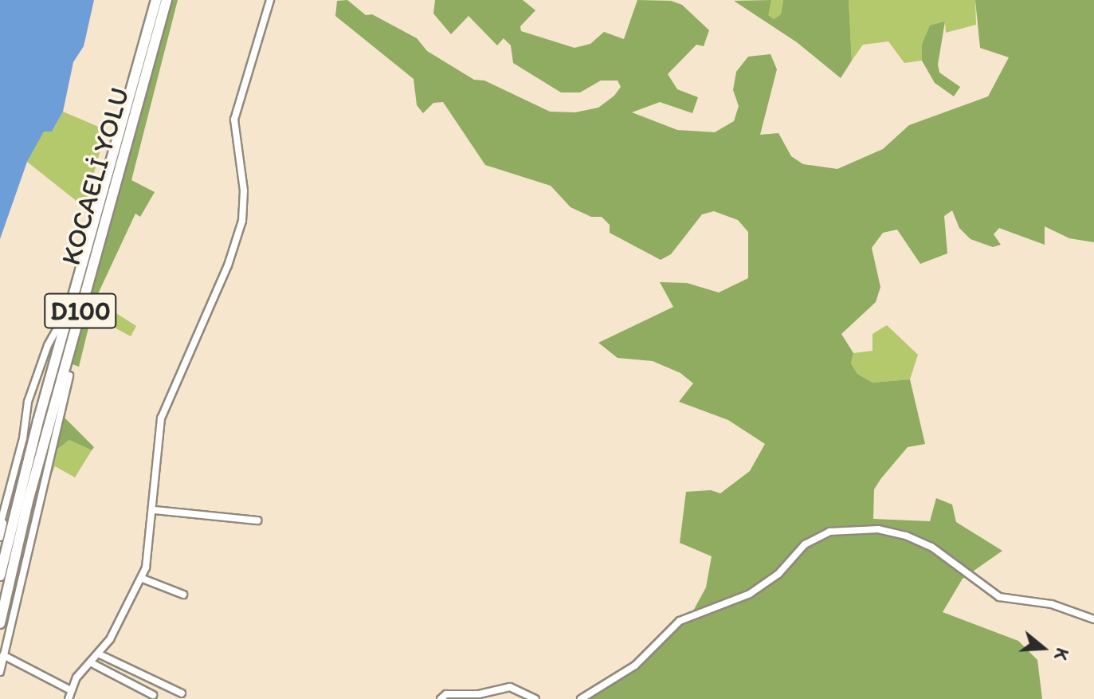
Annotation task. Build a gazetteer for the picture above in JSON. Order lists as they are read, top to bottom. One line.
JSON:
{"streets":{"highway":["KOCAELİ YOLU","D100"]},"north":"right"}
